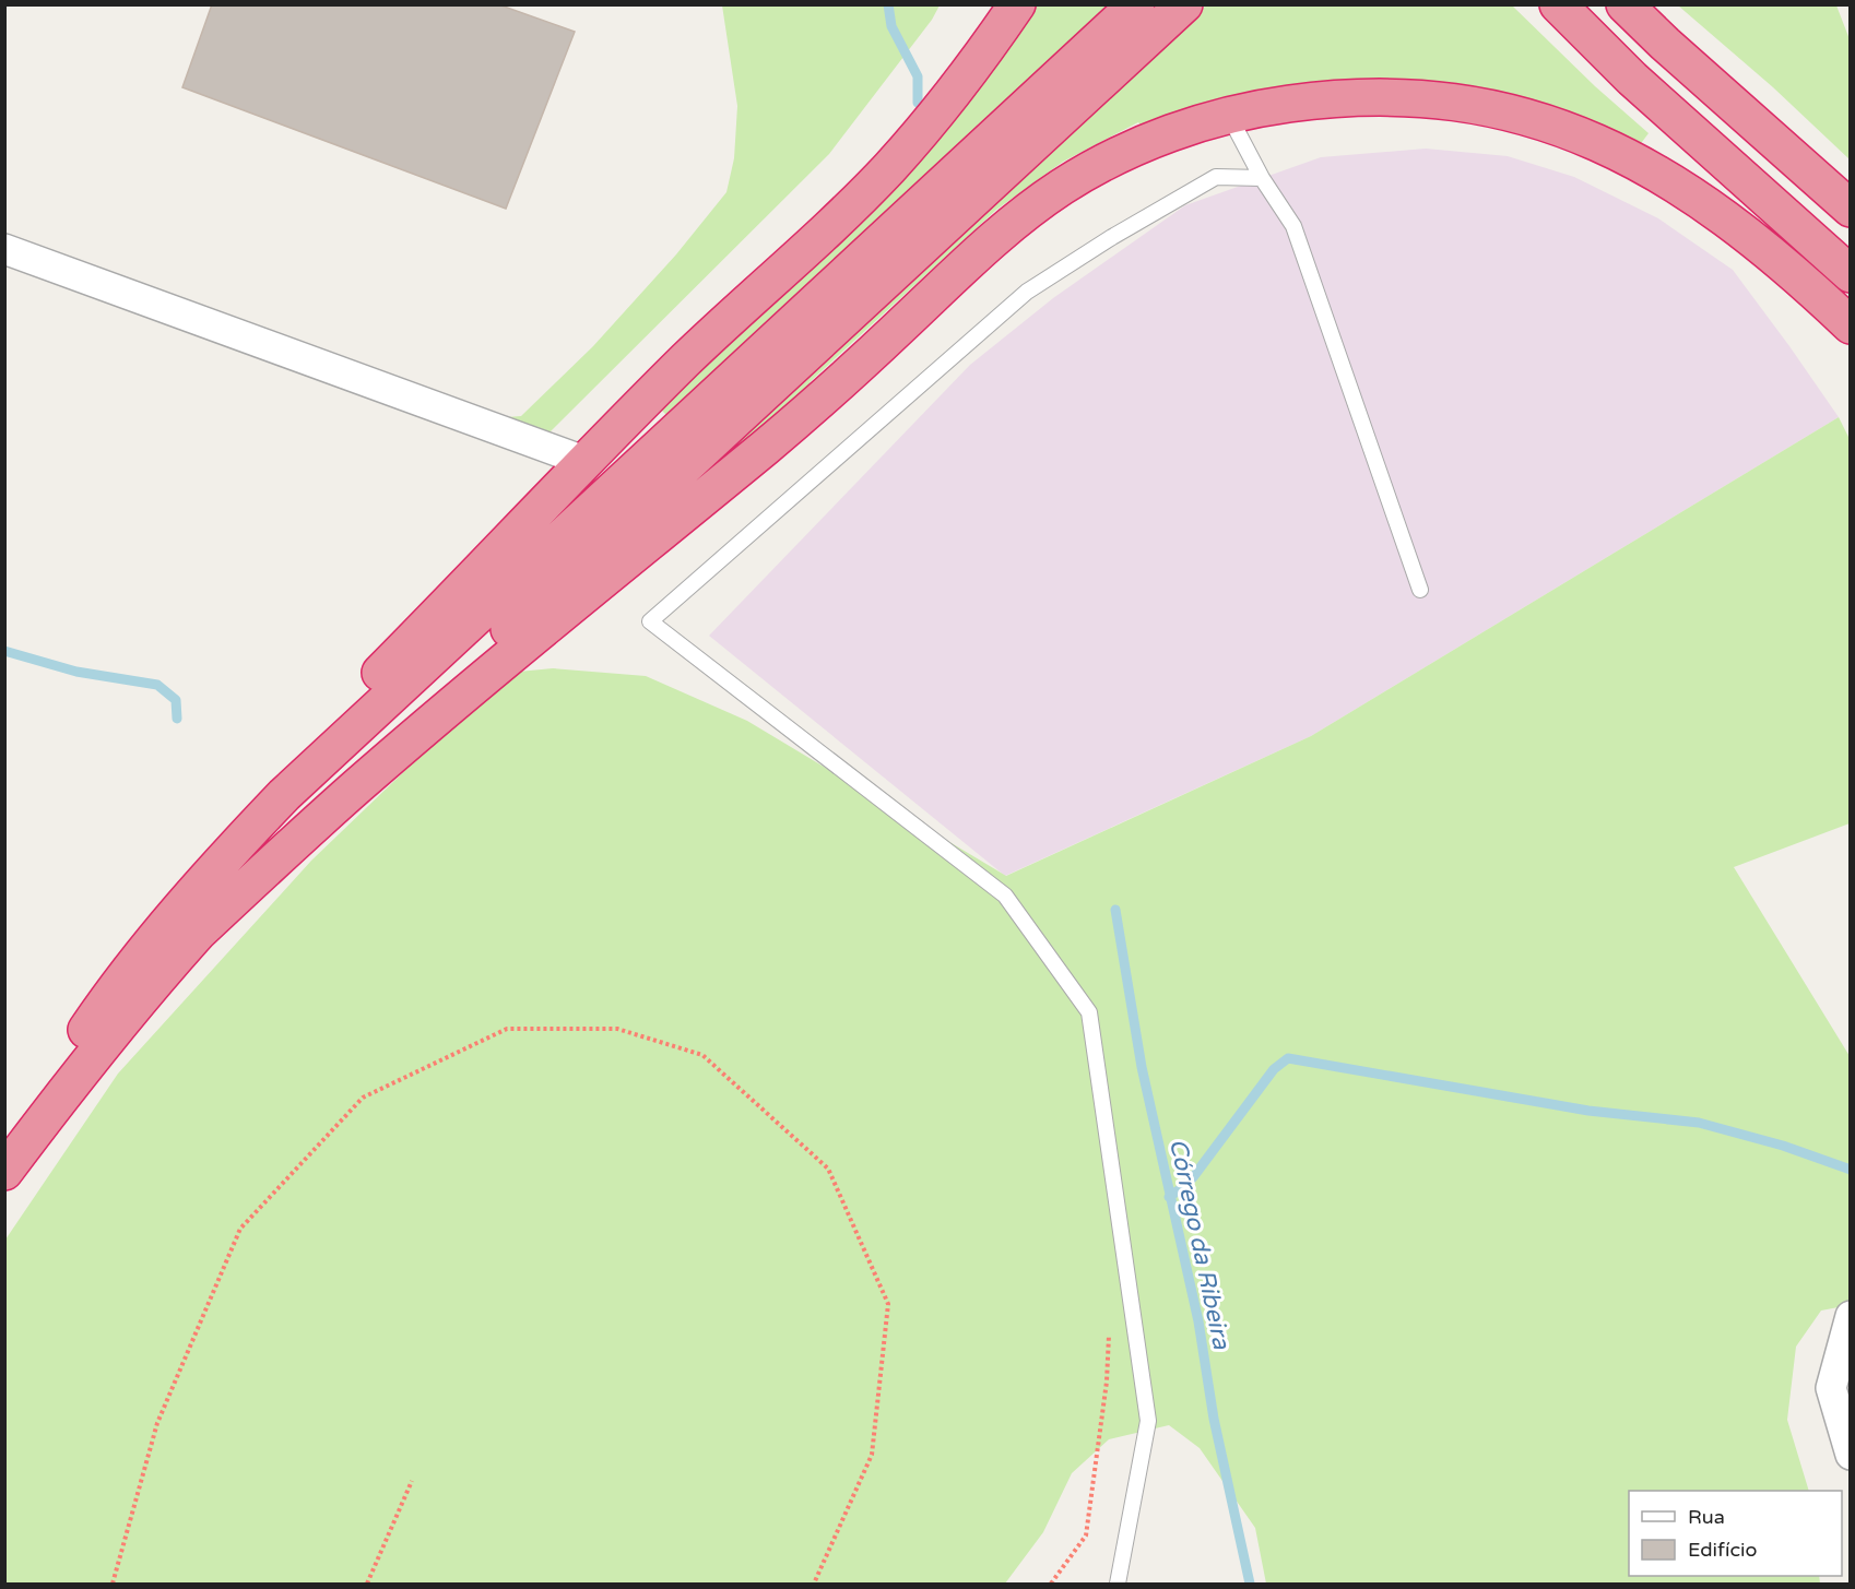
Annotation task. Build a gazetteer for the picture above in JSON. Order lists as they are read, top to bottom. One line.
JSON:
{"water":["Córrego da Ribeira"],"legend":["Rua","Edifício"]}
